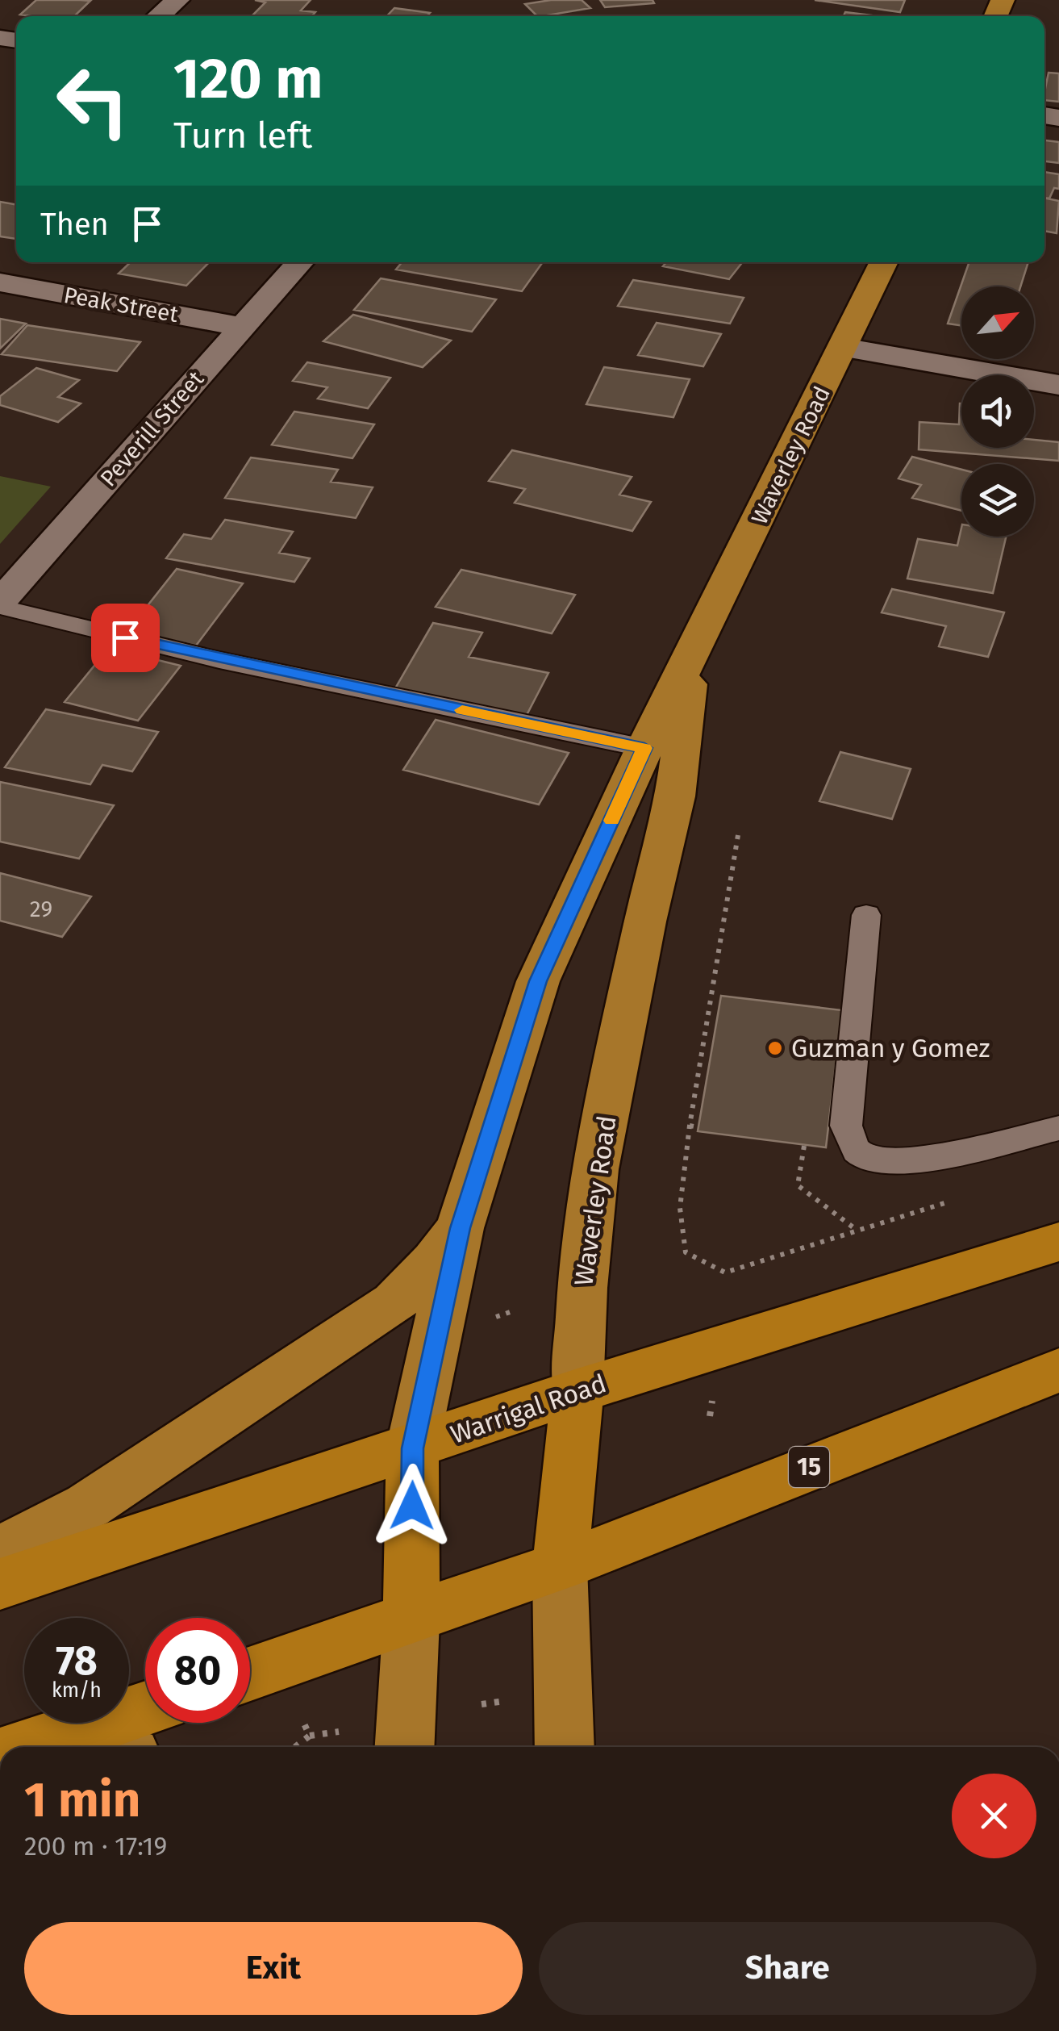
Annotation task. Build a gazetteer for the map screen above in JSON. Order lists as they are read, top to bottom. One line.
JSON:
{"streets":{"highway":["Waverley Road","Warrigal Road","15"],"street":["Peak Street","Peverill Street"]},"crossings":[["Peak Street","Peverill Street"],["Waverley Road","Warrigal Road"],["Waverley Road","15"]],"places":["Guzman y Gomez"],"house_numbers":["29"],"north":"top right","page":{"turn":["120 m","Turn left"],"then":"Then","speed":"78 km/h","limit":"80","heading":["1 min","200 m · 17:19"],"buttons":["Exit","Share"]}}
